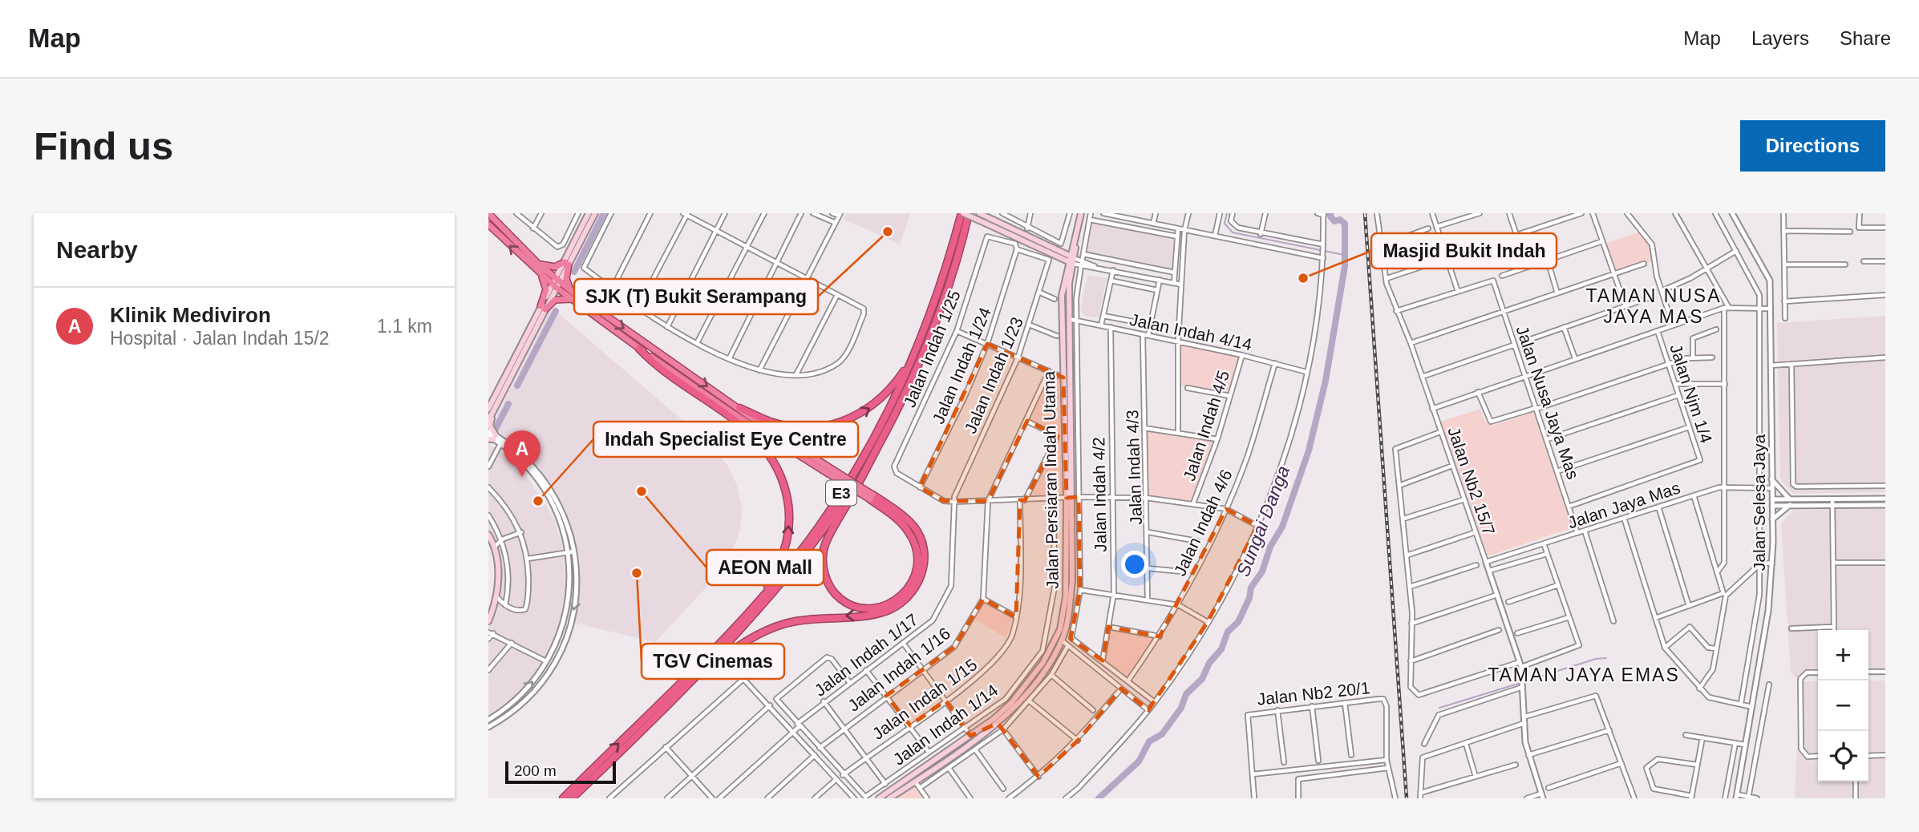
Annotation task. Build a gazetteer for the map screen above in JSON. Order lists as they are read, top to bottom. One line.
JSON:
{"streets":{"highway":["E3"],"main road":["Jalan Persiaran Indah Utama"],"street":["Jalan Indah 4/14","Jalan Indah 1/25","Jalan Indah 1/24","Jalan Indah 1/23","Jalan Njm 1/4","Jalan Nusa Jaya Mas","Jalan Indah 4/5","Jalan Indah 4/3","Jalan Nb2 15/7","Jalan Indah 4/2","Jalan Selesa Jaya","Jalan Jaya Mas","Jalan Indah 4/6","Jalan Indah 1/17","Jalan Indah 1/16","Jalan Nb2 20/1","Jalan Indah 1/15","Jalan Indah 1/14"]},"crossings":[["Jalan Indah 4/14","Jalan Indah 4/5"],["Jalan Indah 4/14","Jalan Indah 4/3"],["Jalan Indah 4/14","Jalan Persiaran Indah Utama"],["Jalan Indah 4/14","Jalan Indah 4/2"],["Jalan Indah 4/14","Jalan Indah 4/6"],["Jalan Indah 1/25","Jalan Indah 1/24"],["Jalan Indah 1/25","Jalan Indah 1/23"],["Jalan Indah 1/24","Jalan Indah 1/23"],["Jalan Indah 1/23","Jalan Indah 1/17"],["Jalan Njm 1/4","Jalan Nusa Jaya Mas"],["Jalan Nusa Jaya Mas","Jalan Jaya Mas"],["Jalan Nb2 15/7","Jalan Jaya Mas"],["Jalan Selesa Jaya","Jalan Jaya Mas"],["Jalan Indah 1/15","Jalan Indah 1/14"]],"districts":["TAMAN NUSA JAYA MAS","TAMAN JAYA EMAS"],"water":["Sungai Danga"],"places":["SJK (T) Bukit Serampang","Masjid Bukit Indah","AEON Mall","Indah Specialist Eye Centre","TGV Cinemas"],"scale_bar":"200 m","page":{"header":"Map","nav":["Map","Layers","Share"],"buttons":"Directions","title":"Find us","heading":"Nearby","list":[{"mark":"A","name":"Klinik Mediviron","note":"Hospital · Jalan Indah 15/2","value":"1.1 km"}],"pins":"A","map_buttons":["+","−"],"scale":"200 m"}}
